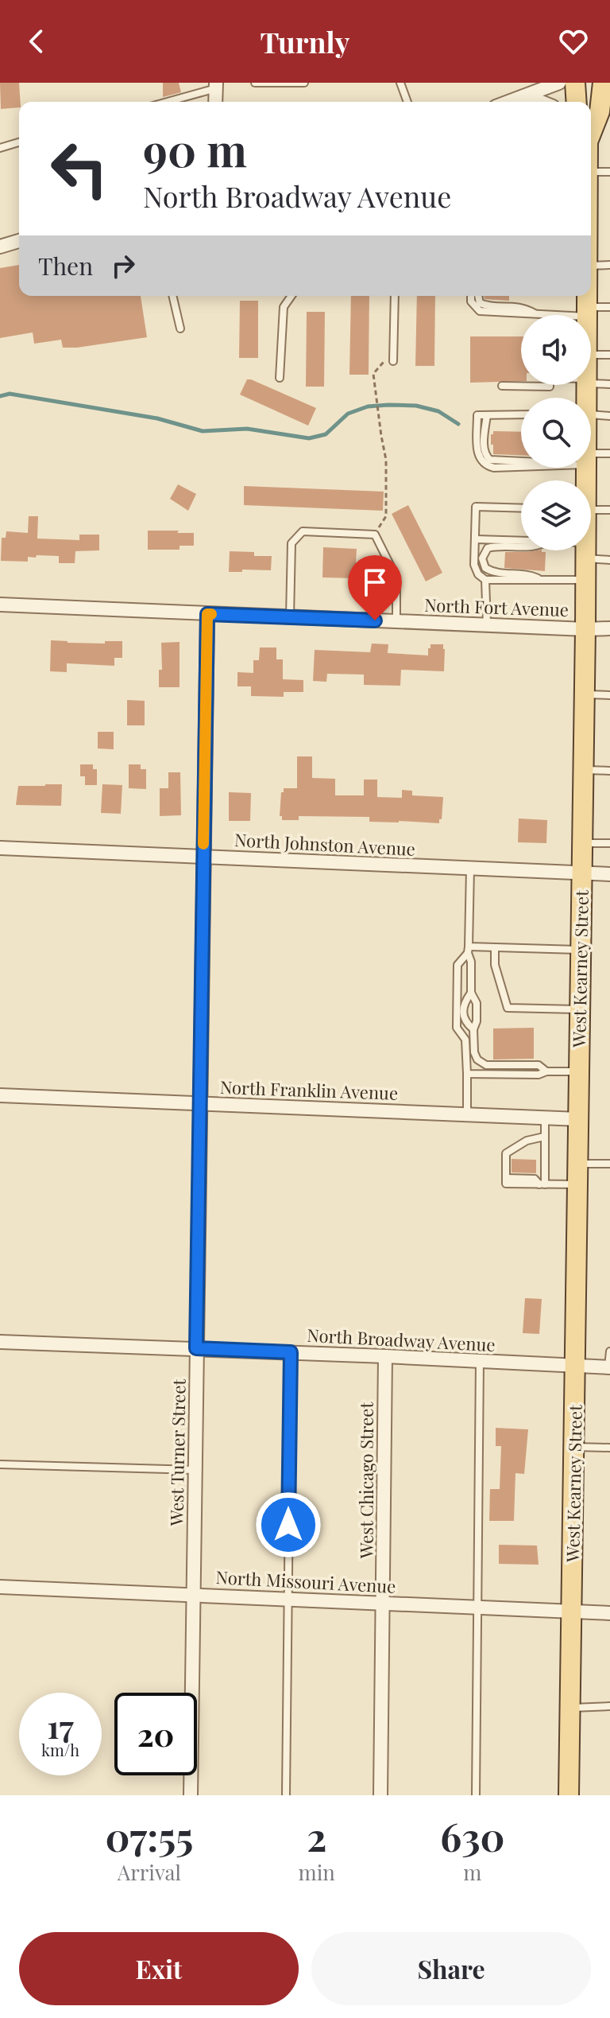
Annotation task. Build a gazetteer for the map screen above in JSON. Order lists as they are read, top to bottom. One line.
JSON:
{"streets":{"main road":["West Kearney Street"],"street":["North Fort Avenue","North Johnston Avenue","North Franklin Avenue","North Broadway Avenue","West Turner Street","West Chicago Street","North Missouri Avenue"]},"crossings":[["North Fort Avenue","West Kearney Street"],["North Fort Avenue","West Turner Street"],["North Johnston Avenue","West Kearney Street"],["North Johnston Avenue","West Turner Street"],["West Kearney Street","North Franklin Avenue"],["West Kearney Street","North Broadway Avenue"],["West Kearney Street","North Missouri Avenue"],["North Franklin Avenue","West Turner Street"],["North Broadway Avenue","West Turner Street"],["North Broadway Avenue","West Chicago Street"],["West Turner Street","North Missouri Avenue"],["West Chicago Street","North Missouri Avenue"]],"page":{"header":"Turnly","turn":["90 m","North Broadway Avenue"],"then":"Then","speed":"17 km/h","limit":"20","eta":["07:55","Arrival","2","min","630","m"],"buttons":["Exit","Share"]}}
